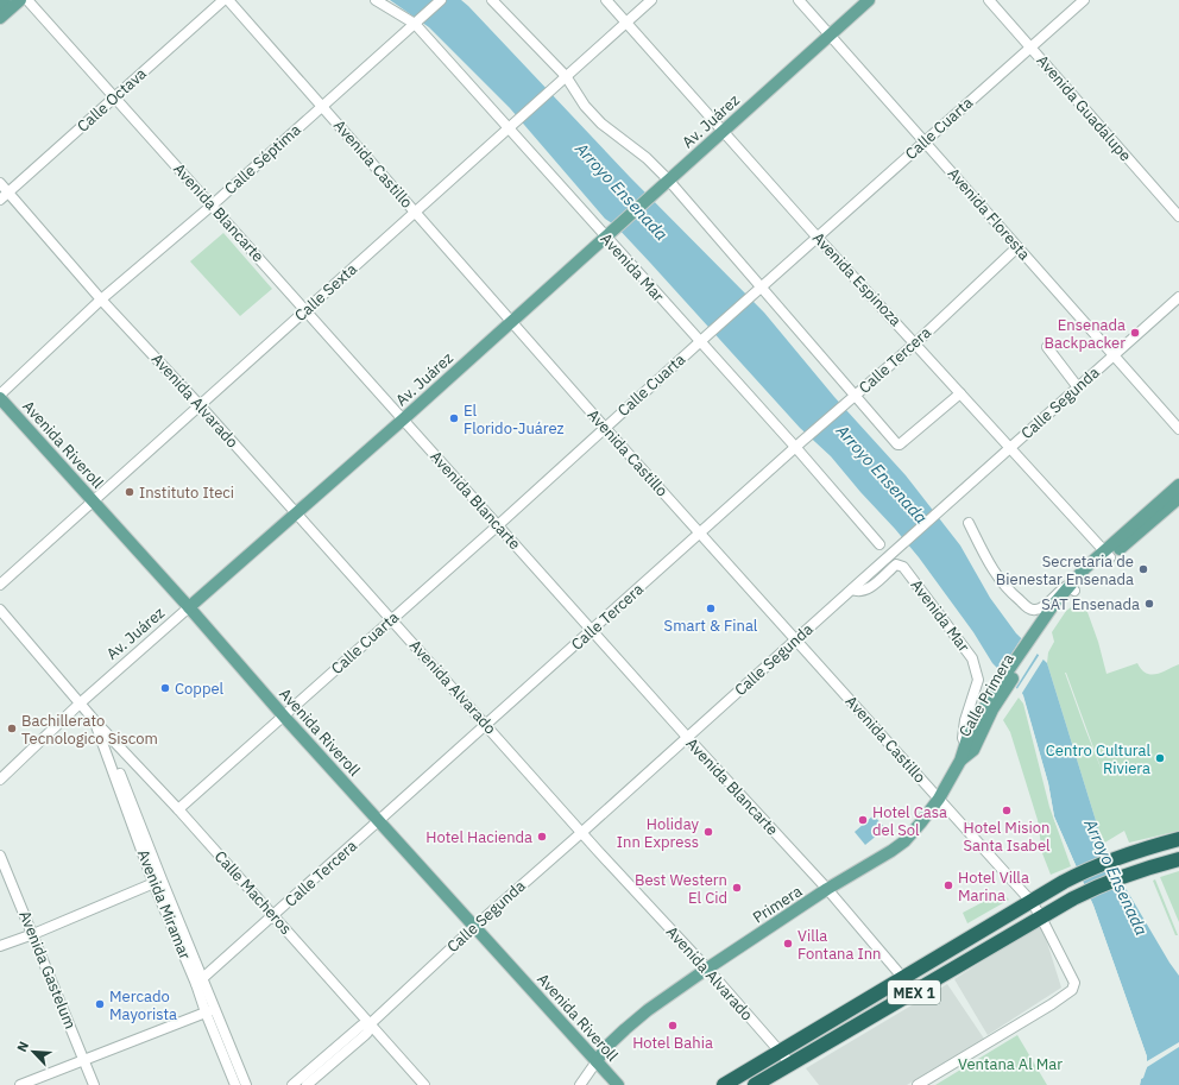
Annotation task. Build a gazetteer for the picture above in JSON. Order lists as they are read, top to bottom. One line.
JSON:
{"streets":{"highway":["MEX 1"],"main road":["Av. Juárez","Avenida Riveroll","Calle Primera","Primera"],"street":["Calle Octava","Avenida Guadalupe","Calle Cuarta","Calle Séptima","Avenida Castillo","Avenida Blancarte","Avenida Floresta","Avenida Mar","Avenida Espinoza","Calle Sexta","Calle Tercera","Avenida Alvarado","Calle Segunda","Calle Macheros","Avenida Miramar","Avenida Gastelum"]},"crossings":[["Calle Octava","Avenida Blancarte"],["Calle Octava","Avenida Alvarado"],["Avenida Guadalupe","Calle Cuarta"],["Av. Juárez","Avenida Castillo"],["Av. Juárez","Avenida Blancarte"],["Av. Juárez","Avenida Floresta"],["Av. Juárez","Avenida Mar"],["Av. Juárez","Avenida Espinoza"],["Av. Juárez","Avenida Alvarado"],["Av. Juárez","Avenida Riveroll"],["Av. Juárez","Calle Macheros"],["Calle Cuarta","Avenida Castillo"],["Calle Cuarta","Avenida Blancarte"],["Calle Cuarta","Avenida Floresta"],["Calle Cuarta","Avenida Mar"],["Calle Cuarta","Avenida Espinoza"],["Calle Cuarta","Avenida Alvarado"],["Calle Cuarta","Avenida Riveroll"],["Calle Cuarta","Calle Macheros"],["Calle Séptima","Avenida Castillo"],["Calle Séptima","Avenida Blancarte"],["Calle Séptima","Avenida Mar"],["Calle Séptima","Avenida Alvarado"],["Calle Séptima","Avenida Riveroll"],["Avenida Castillo","Calle Sexta"],["Avenida Castillo","Calle Tercera"],["Avenida Castillo","Calle Segunda"],["Avenida Castillo","Primera"],["Avenida Castillo","MEX 1"],["Avenida Blancarte","Calle Sexta"],["Avenida Blancarte","Calle Tercera"],["Avenida Blancarte","Calle Segunda"],["Avenida Blancarte","Primera"],["Avenida Blancarte","MEX 1"],["Avenida Floresta","Calle Tercera"],["Avenida Floresta","Calle Segunda"],["Avenida Mar","Calle Sexta"],["Avenida Mar","Calle Tercera"],["Avenida Mar","Calle Segunda"],["Avenida Mar","Calle Primera"],["Avenida Espinoza","Calle Sexta"],["Avenida Espinoza","Calle Tercera"],["Avenida Espinoza","Calle Segunda"],["Avenida Espinoza","Calle Primera"],["Calle Sexta","Avenida Alvarado"],["Calle Sexta","Avenida Riveroll"],["Calle Tercera","Avenida Alvarado"],["Calle Tercera","Avenida Riveroll"],["Calle Tercera","Calle Macheros"],["Calle Tercera","Avenida Miramar"],["Avenida Alvarado","Calle Segunda"],["Avenida Alvarado","Primera"],["Avenida Alvarado","MEX 1"],["Calle Segunda","Avenida Riveroll"],["Calle Segunda","Calle Macheros"],["Avenida Riveroll","Primera"],["Calle Primera","Primera"],["Calle Macheros","Avenida Miramar"]],"water":["Arroyo Ensenada"],"parks":["Ventana Al Mar"],"places":["Ensenada Backpacker","El Florido-Juárez","Instituto Iteci","Secretaria de Bienestar Ensenada","SAT Ensenada","Smart & Final","Coppel","Bachillerato Tecnologico Siscom","Centro Cultural Riviera","Hotel Mision Santa Isabel","Hotel Casa del Sol","Holiday Inn Express","Hotel Hacienda","Hotel Villa Marina","Best Western El Cid","Villa Fontana Inn","Mercado Mayorista","Hotel Bahia"],"north":"top left"}
